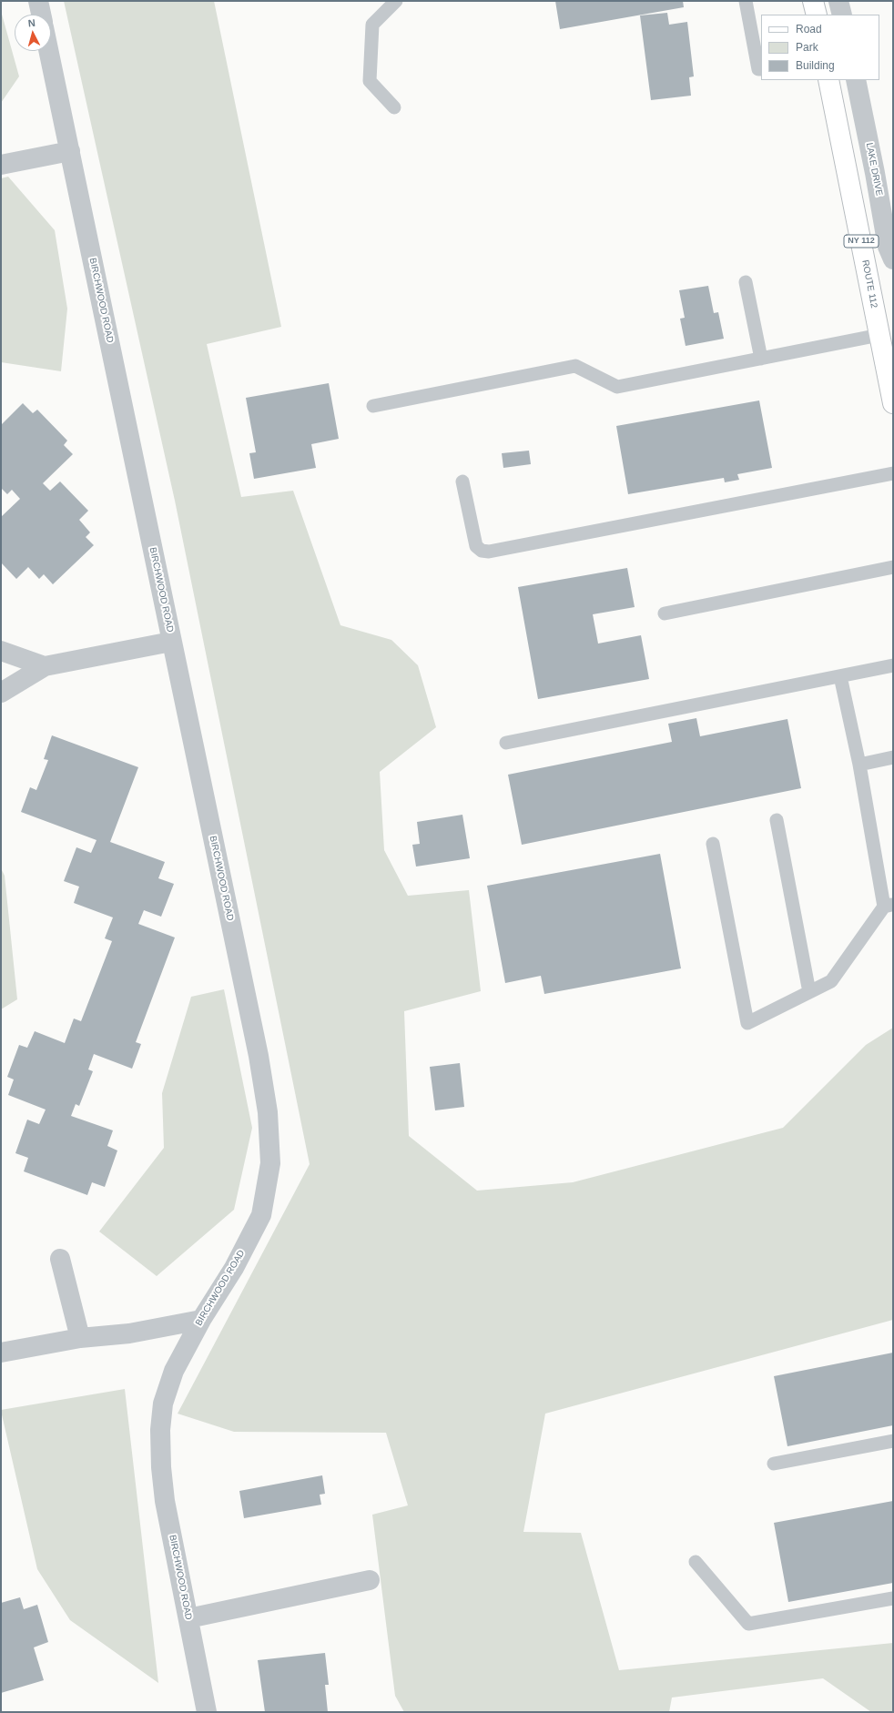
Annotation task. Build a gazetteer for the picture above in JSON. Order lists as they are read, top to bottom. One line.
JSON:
{"streets":{"main road":["NY 112","ROUTE 112"],"street":["LAKE DRIVE","BIRCHWOOD ROAD"]},"legend":["Road","Park","Building"],"north":"top"}
